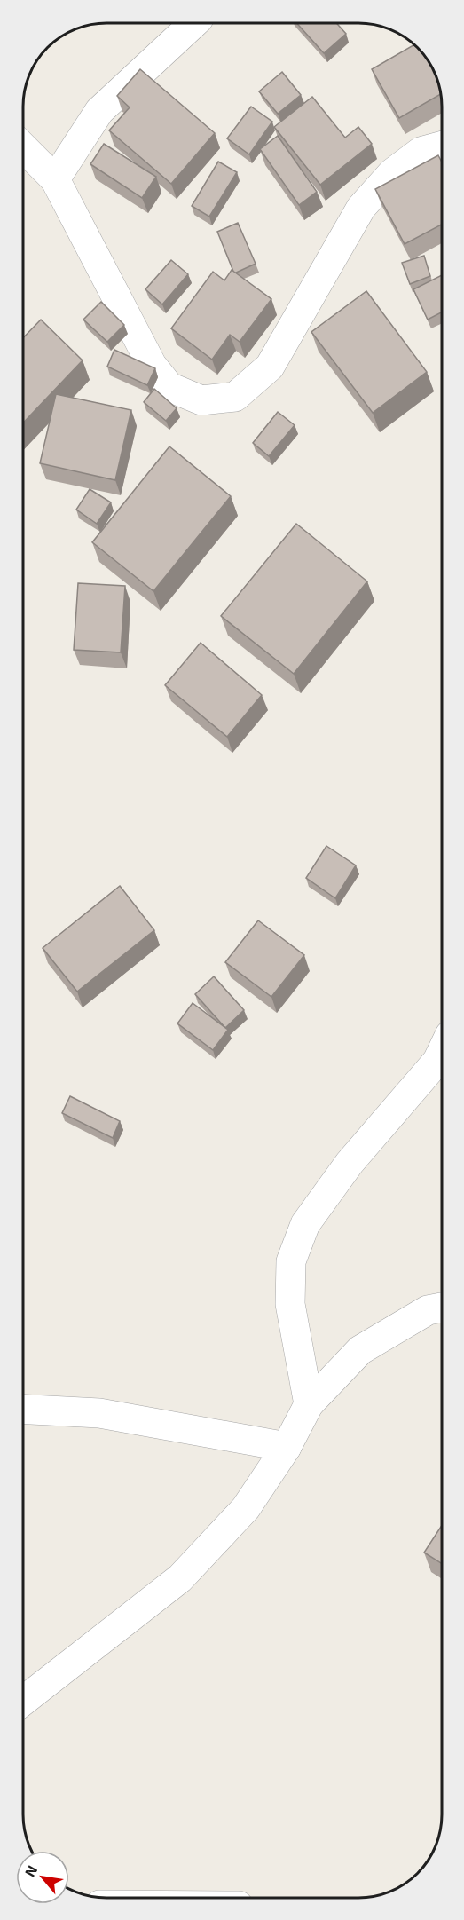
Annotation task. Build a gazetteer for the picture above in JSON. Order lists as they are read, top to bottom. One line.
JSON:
{"north":"top left"}
